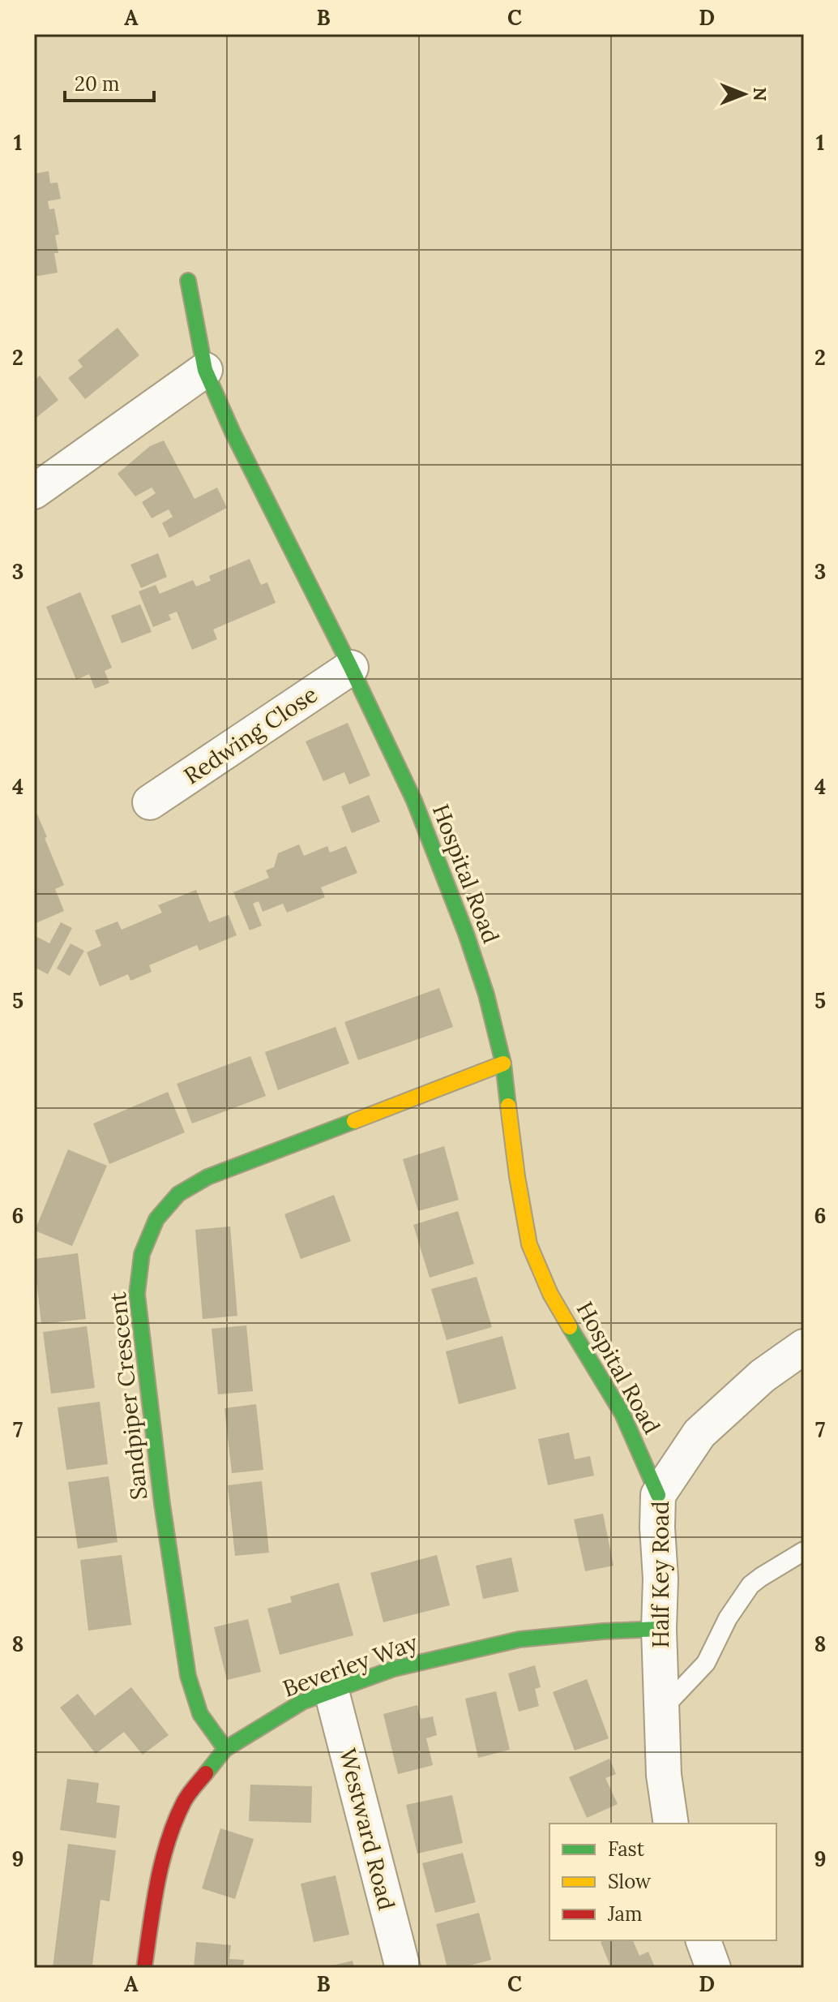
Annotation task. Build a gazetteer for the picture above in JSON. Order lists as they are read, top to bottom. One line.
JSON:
{"streets":{"street":["Redwing Close","Hospital Road","Sandpiper Crescent","Half Key Road","Beverley Way","Westward Road"]},"crossings":[["Redwing Close","Hospital Road"],["Hospital Road","Sandpiper Crescent"],["Hospital Road","Half Key Road"],["Sandpiper Crescent","Beverley Way"],["Half Key Road","Beverley Way"],["Beverley Way","Westward Road"]],"legend":["Fast","Slow","Jam"],"scale_bar":"20 m","north":"right","grid":{"columns":["A","B","C","D"],"rows":["1","2","3","4","5","6","7","8","9"]}}
